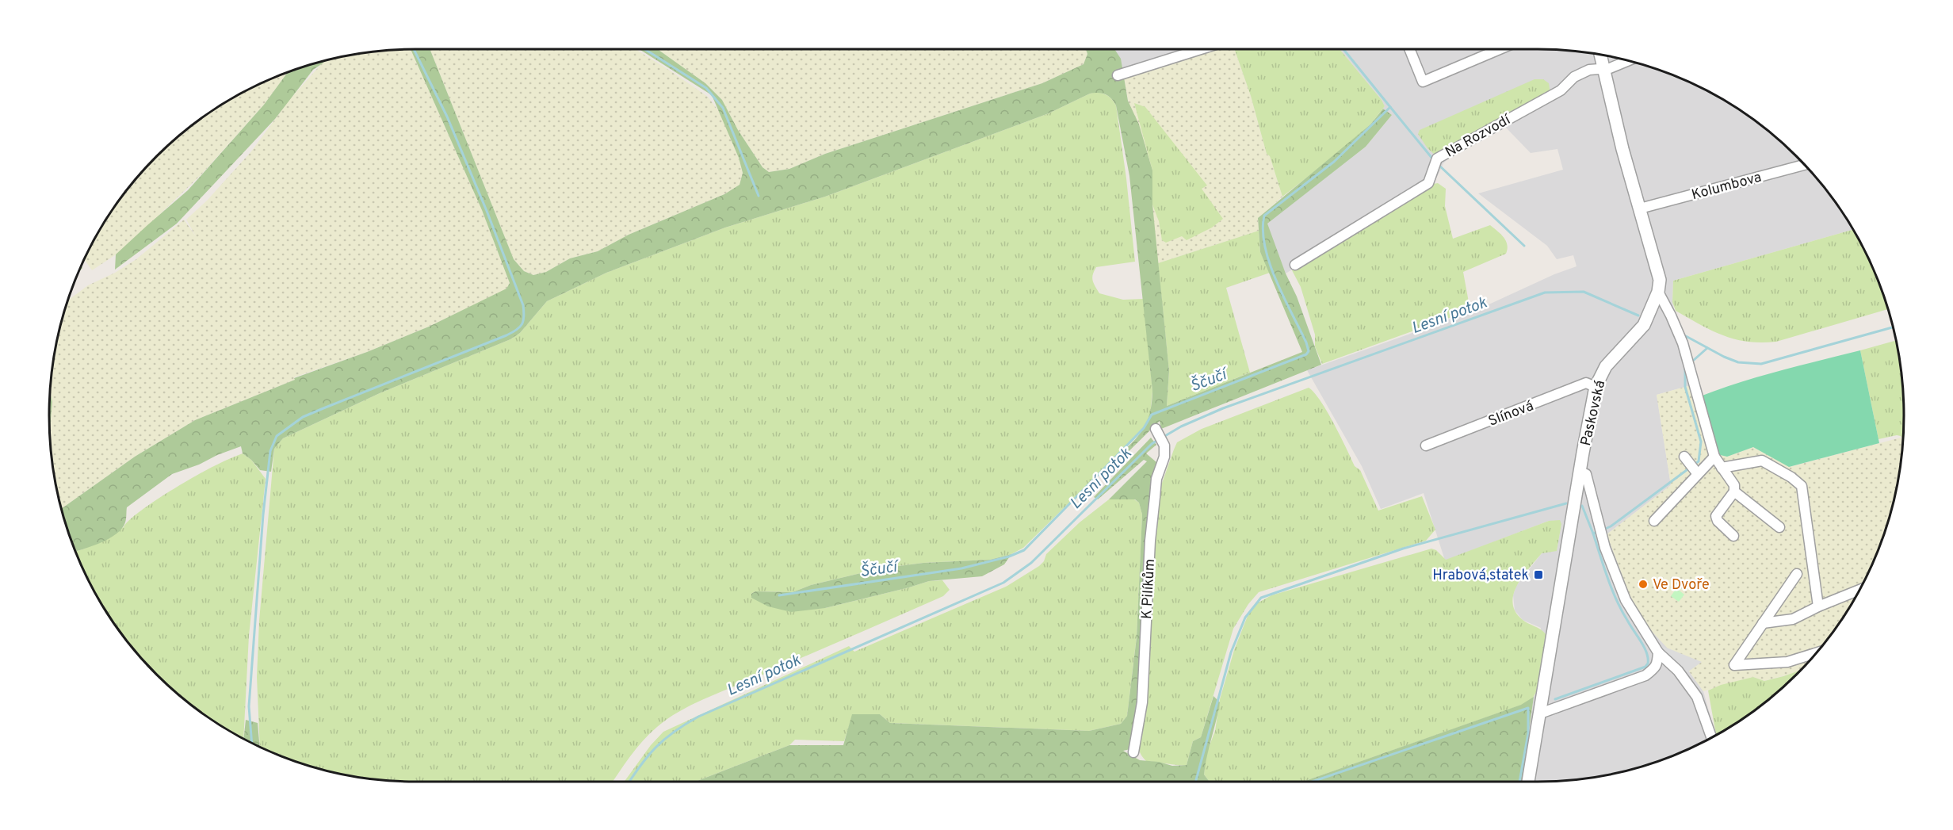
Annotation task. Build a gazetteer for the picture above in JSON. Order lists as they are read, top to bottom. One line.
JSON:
{"streets":{"street":["Na Rozvodí","Kolumbova","Slínová","Paskovská","K Pilíkům"]},"crossings":[["Na Rozvodí","Paskovská"],["Kolumbova","Paskovská"],["Slínová","Paskovská"]],"water":["Lesní potok","Ščučí"],"places":{"transit":["Hrabová,statek"],"other":["Ve Dvoře"]}}
